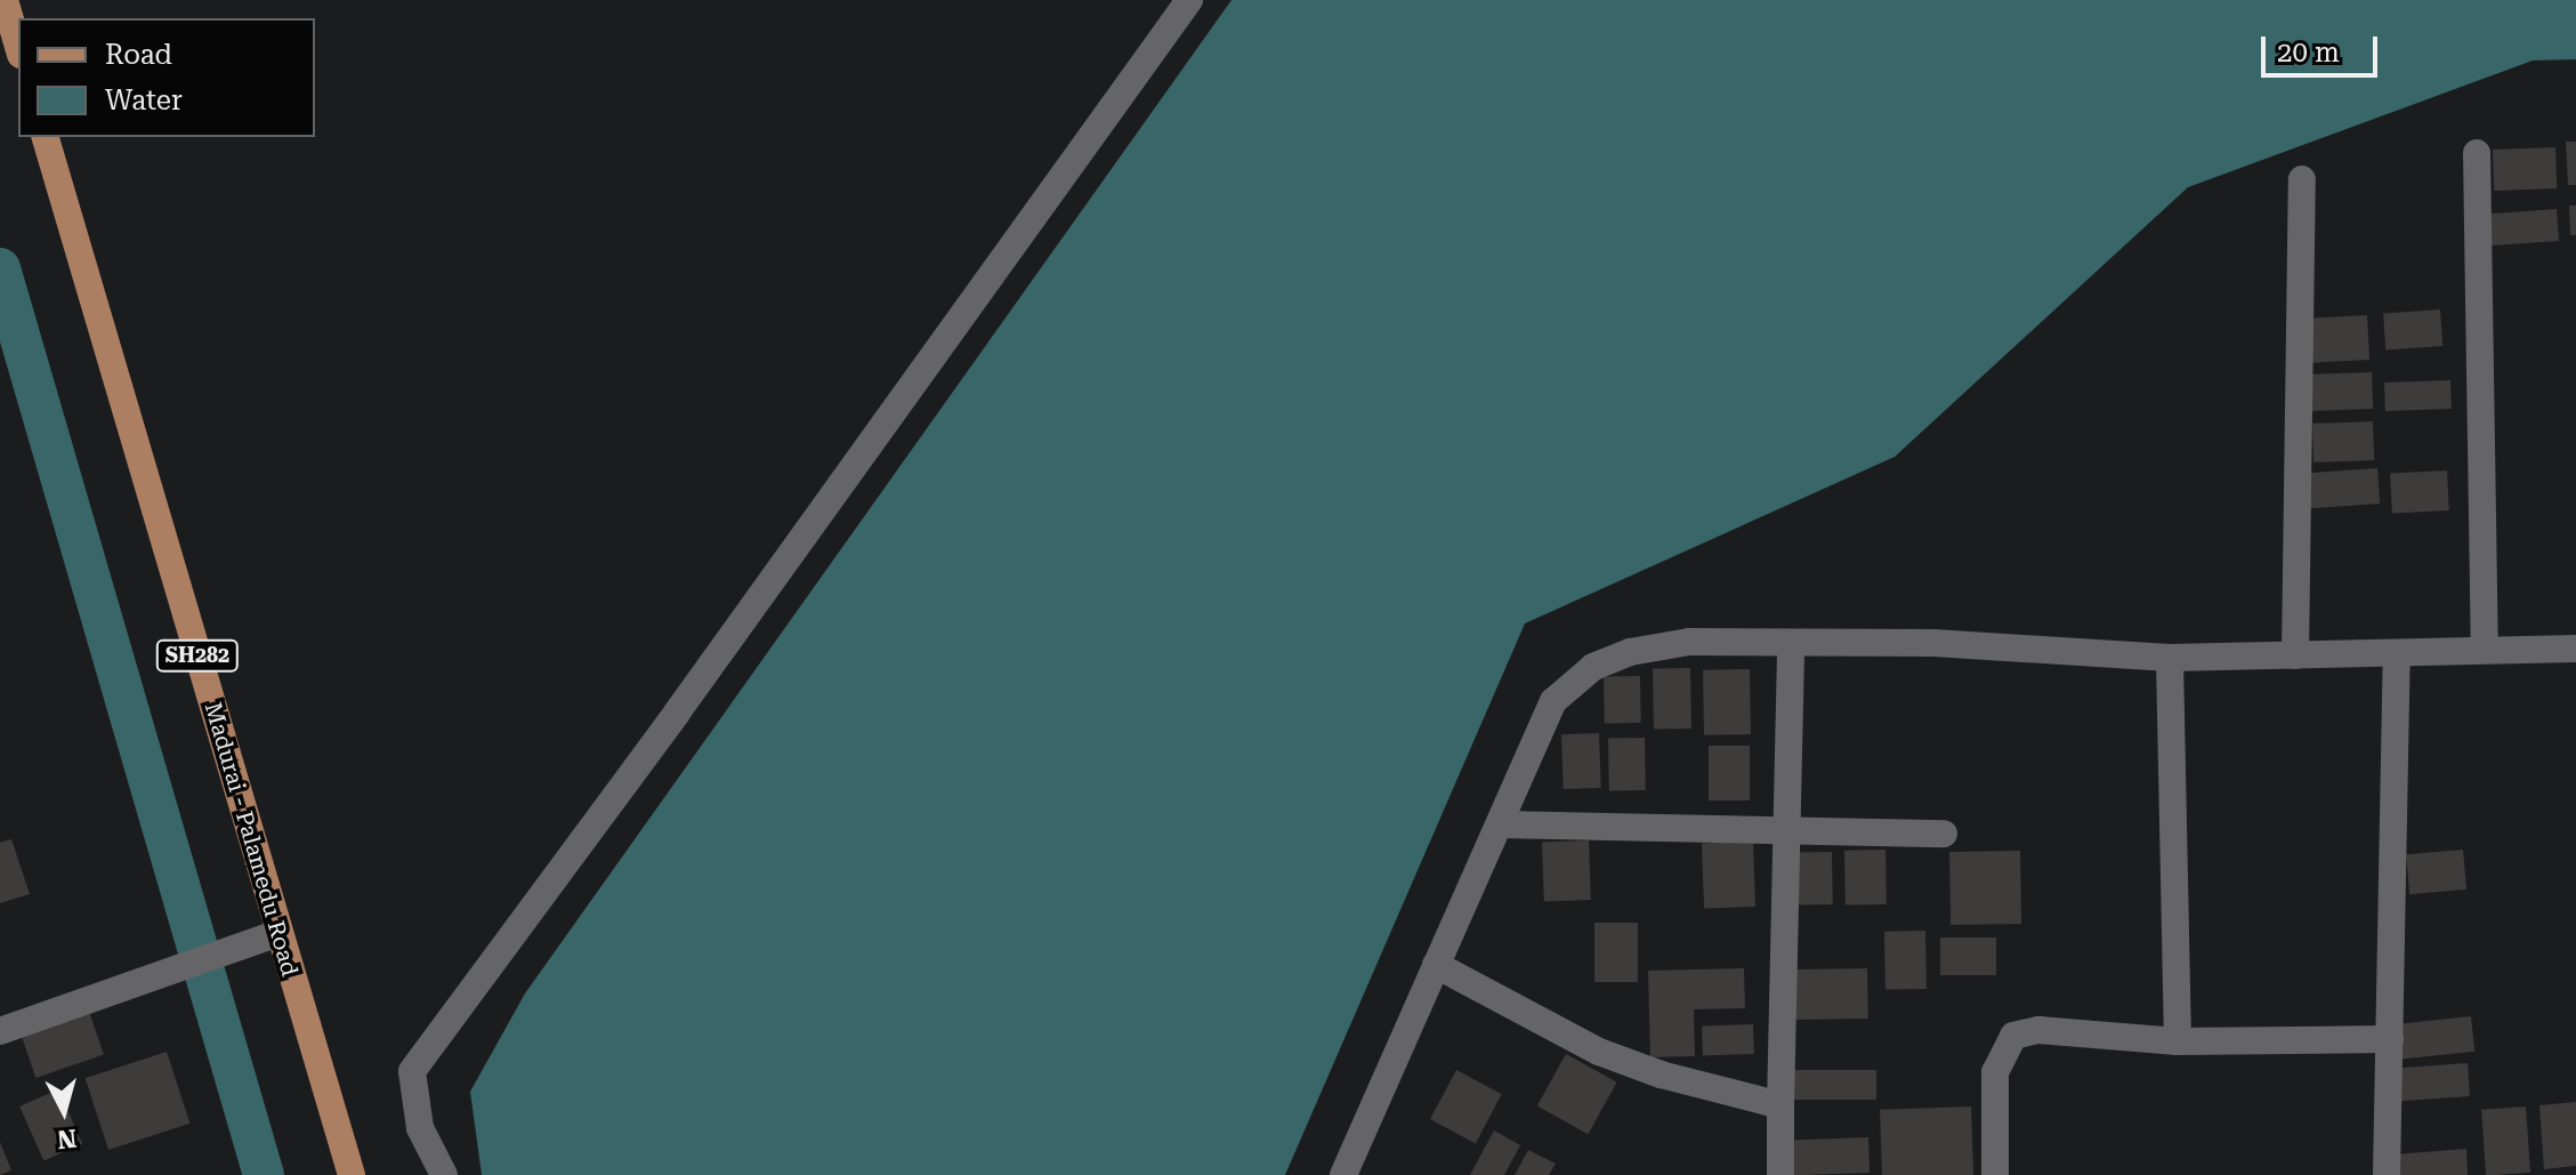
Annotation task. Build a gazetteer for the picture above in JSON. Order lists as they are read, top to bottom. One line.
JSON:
{"streets":{"main road":["SH282","Madurai - Palamedu Road"]},"legend":["Road","Water"],"scale_bar":"20 m","north":"bottom"}
